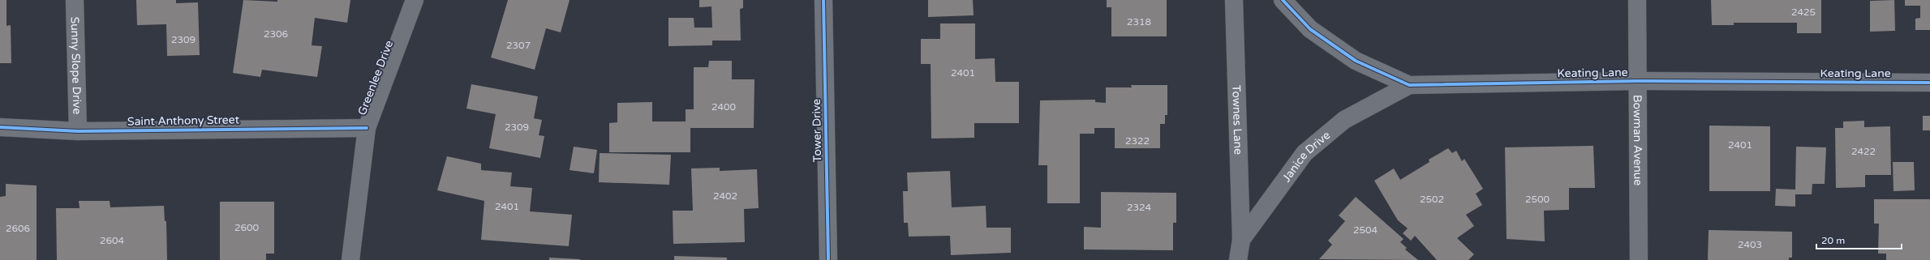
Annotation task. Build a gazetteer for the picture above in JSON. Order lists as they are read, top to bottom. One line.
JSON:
{"streets":{"street":["Sunny Slope Drive","Keating Lane","Greenlee Drive","Townes Lane","Saint Anthony Street","Tower Drive","Bowman Avenue","Janice Drive"]},"crossings":[["Sunny Slope Drive","Saint Anthony Street"],["Keating Lane","Bowman Avenue"],["Keating Lane","Janice Drive"],["Greenlee Drive","Saint Anthony Street"],["Townes Lane","Janice Drive"]],"house_numbers":["2425","2318","2306","2309","2307","2401","2400","2309","2322","2401","2422","2402","2502","2500","2401","2324","2600","2606","2504","2604","2403"],"scale_bar":"20 m"}
